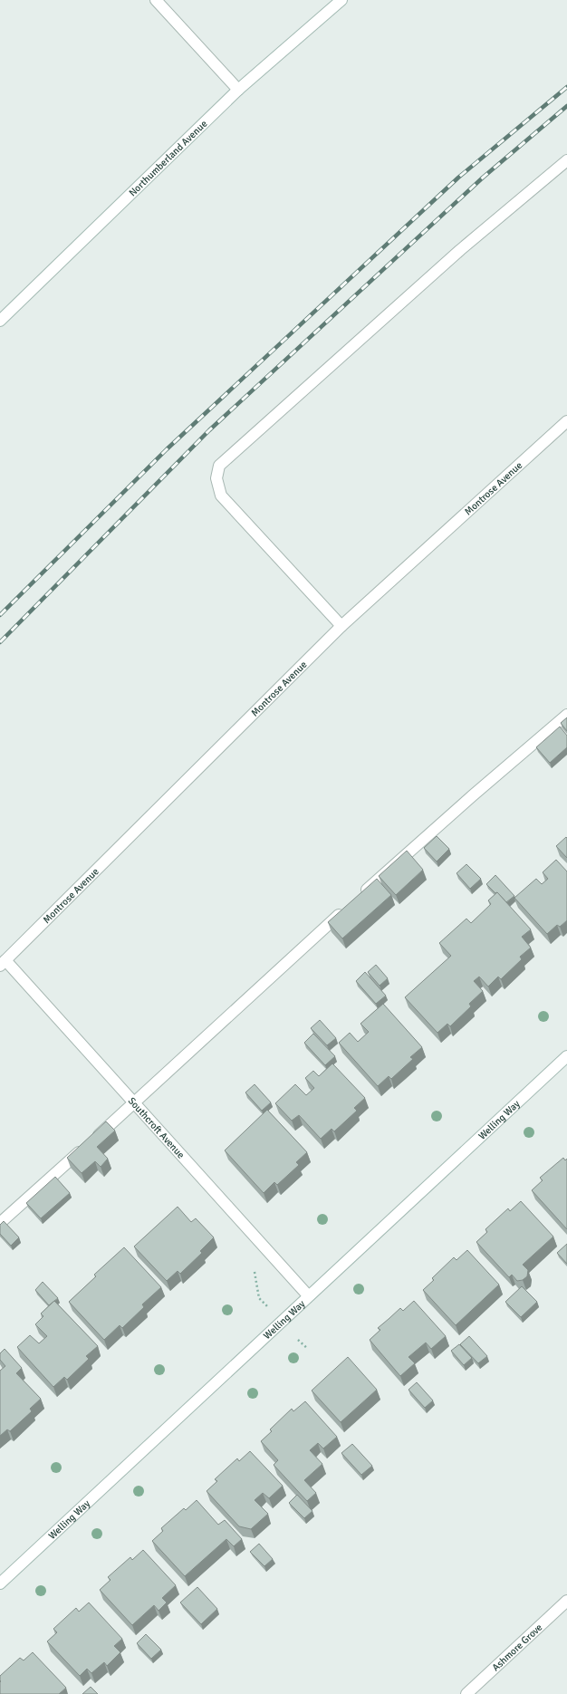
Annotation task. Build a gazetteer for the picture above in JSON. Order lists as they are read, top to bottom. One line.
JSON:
{"streets":{"street":["Northumberland Avenue","Montrose Avenue","Welling Way","Southcroft Avenue","Ashmore Grove"]},"crossings":[["Montrose Avenue","Southcroft Avenue"],["Welling Way","Southcroft Avenue"]]}
